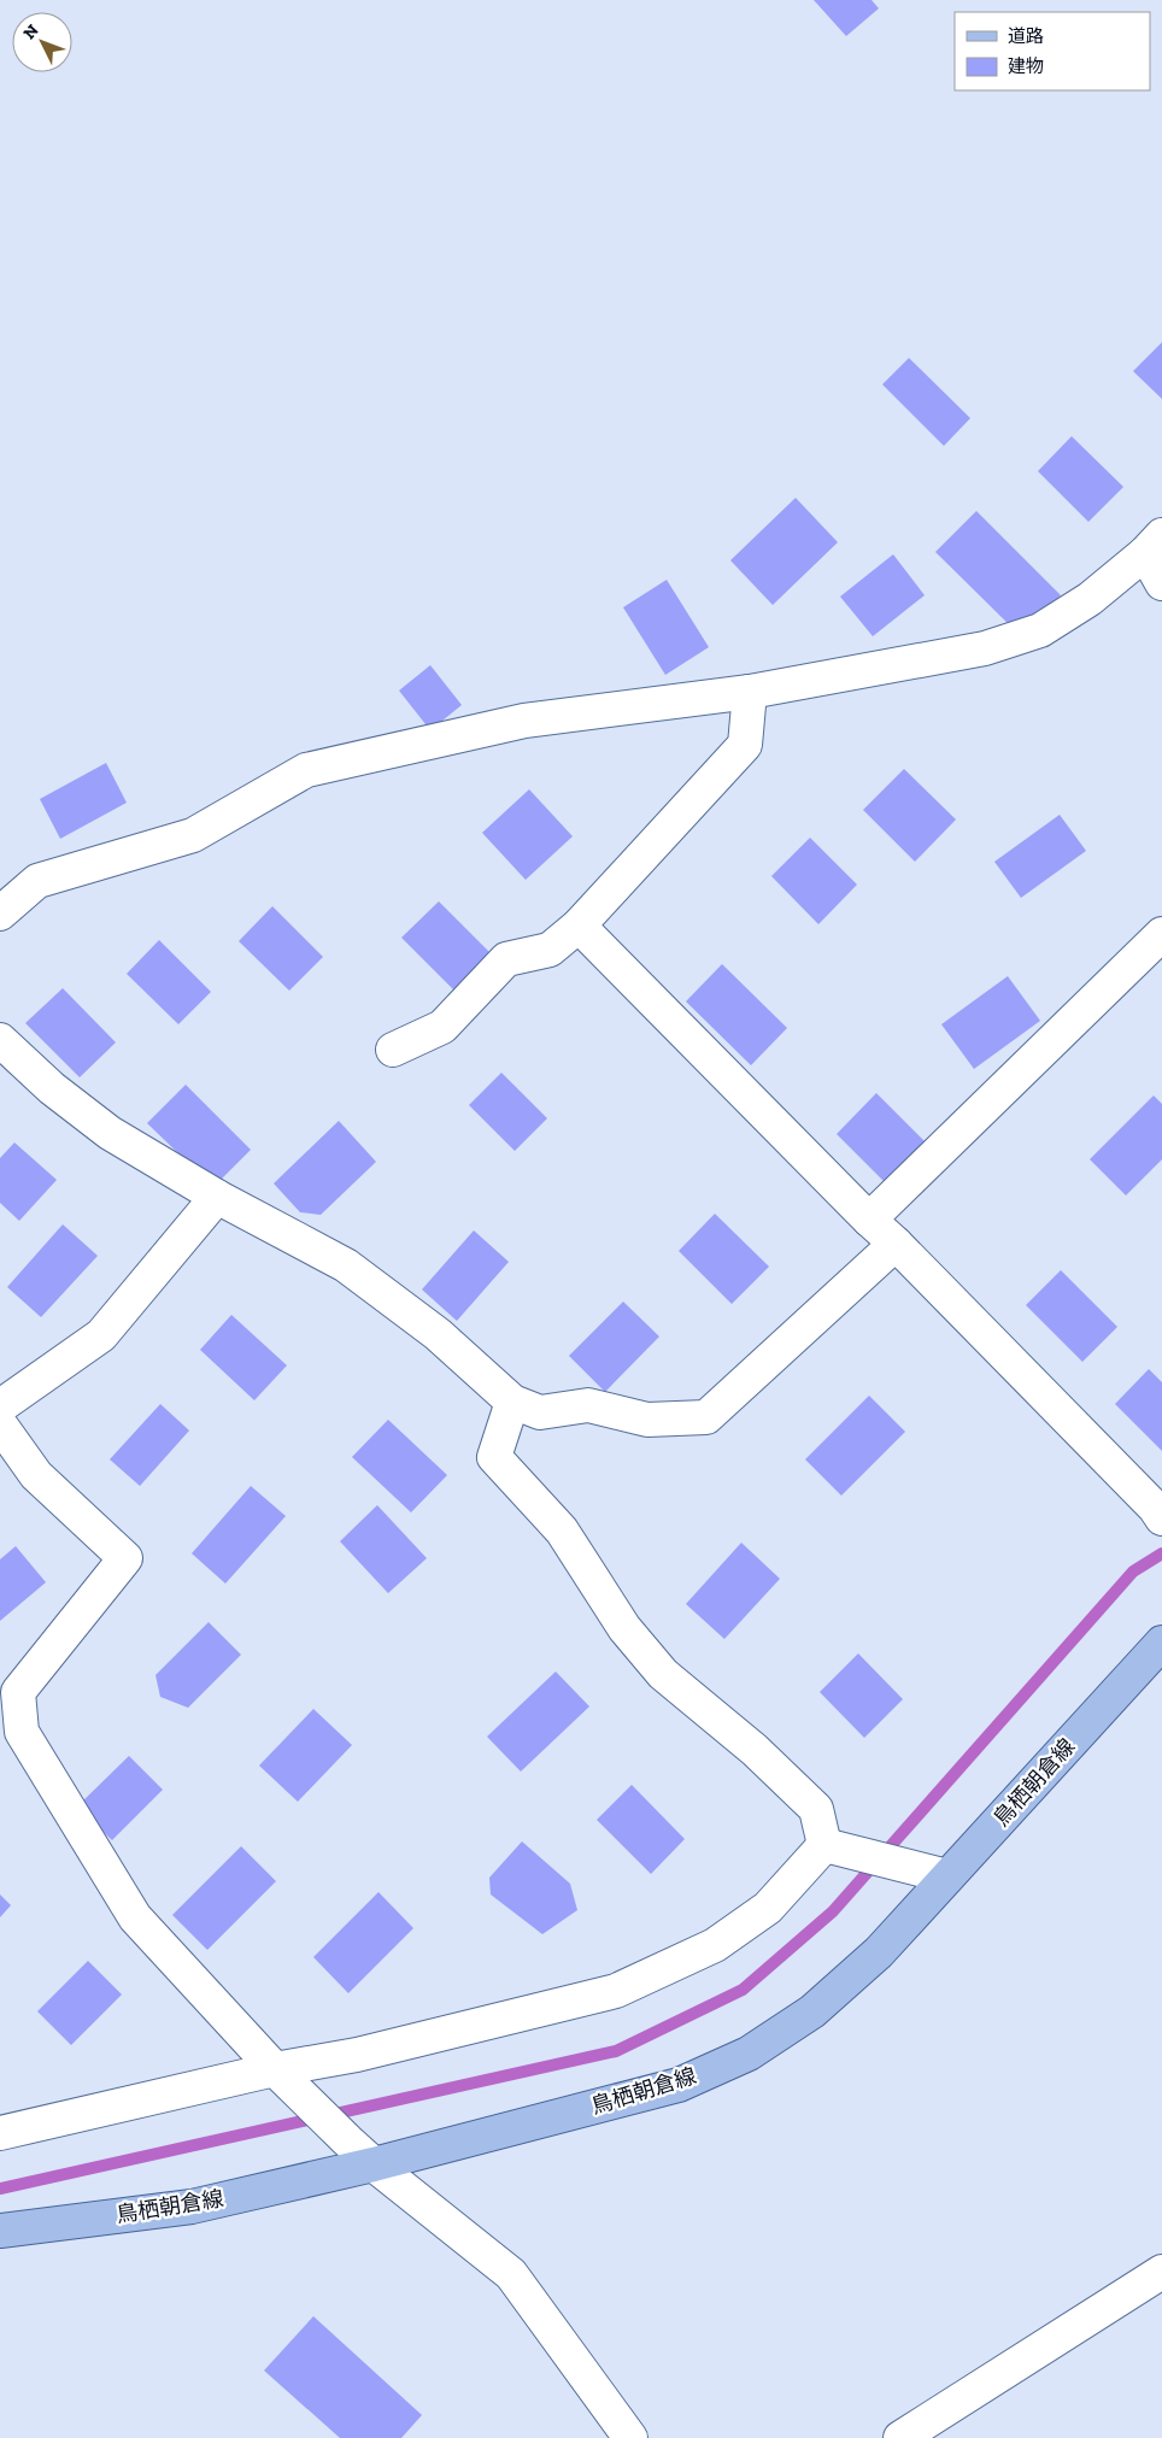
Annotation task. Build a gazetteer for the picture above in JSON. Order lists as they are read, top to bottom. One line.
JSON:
{"streets":{"main road":["鳥栖朝倉線"]},"legend":["道路","建物"],"north":"top left"}
